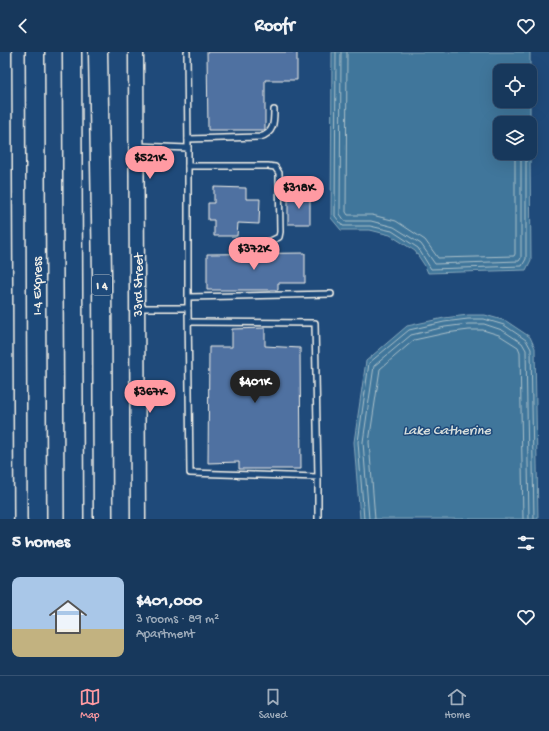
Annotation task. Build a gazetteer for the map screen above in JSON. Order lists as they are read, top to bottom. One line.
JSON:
{"streets":{"highway":["I 4","I-4 Express"],"street":["33rd Street"]},"water":["Lake Catherine"],"page":{"header":"Roofr","price":["$521K","$318K","$372K","$401K","$367K"],"heading":"5 homes","list":[{"name":"$401,000","note":"3 rooms · 89 m² · Apartment"}],"tabs":["Map","Saved","Home"]}}
